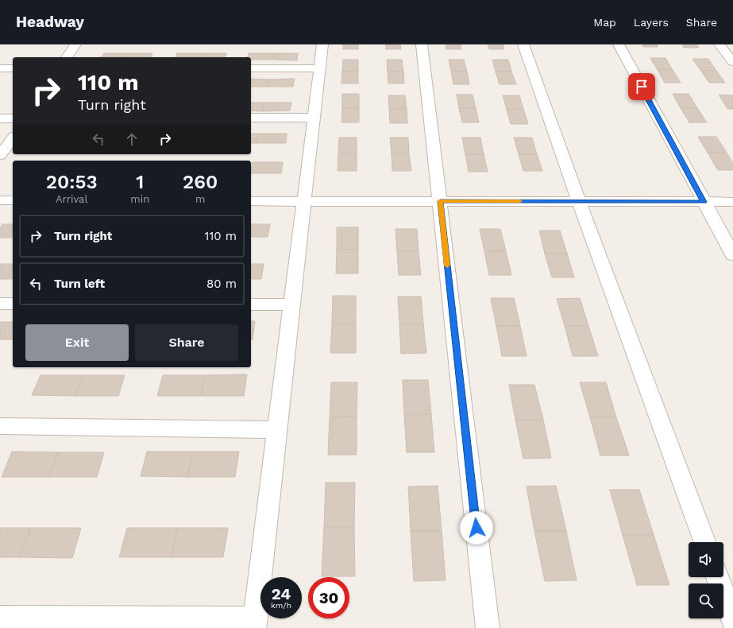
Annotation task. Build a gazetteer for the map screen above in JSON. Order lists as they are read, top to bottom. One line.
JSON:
{"page":{"header":"Headway","nav":["Map","Layers","Share"],"turn":["110 m","Turn right"],"eta":["20:53","Arrival","1","min","260","m"],"list":[{"name":"Turn right","value":"110 m"},{"name":"Turn left","value":"80 m"}],"buttons":["Exit","Share"],"speed":"24 km/h","limit":"30"}}
